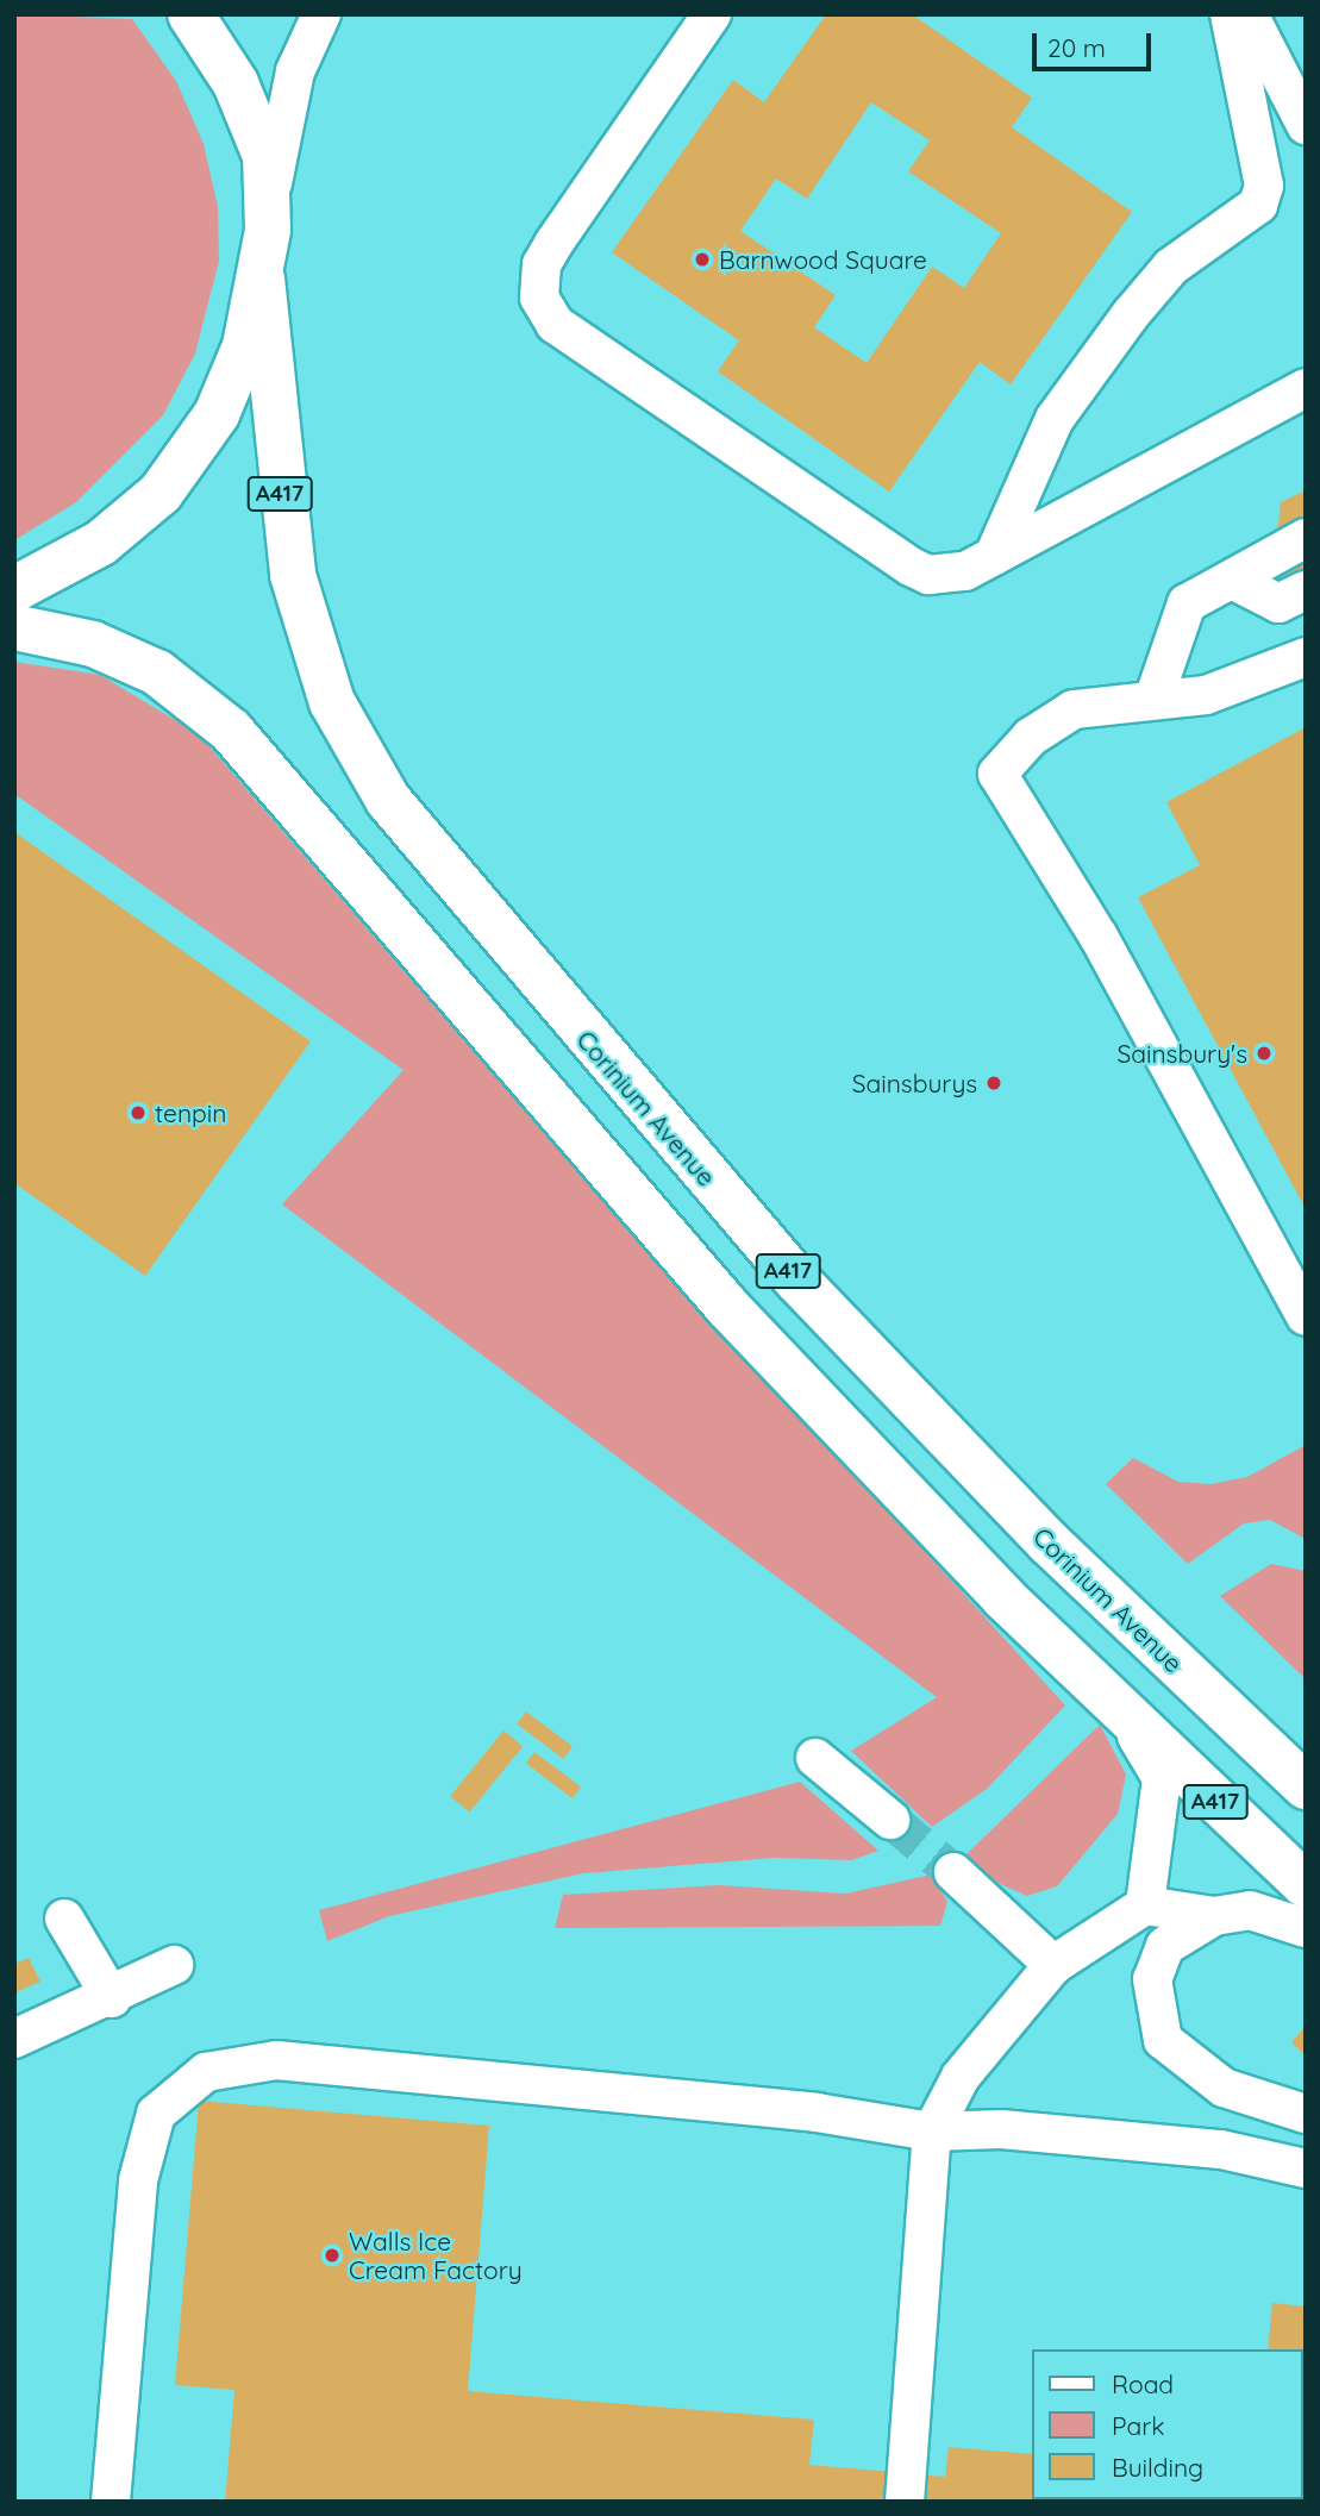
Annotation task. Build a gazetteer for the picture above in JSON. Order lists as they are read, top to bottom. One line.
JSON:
{"streets":{"highway":["A417","Corinium Avenue"]},"places":["Barnwood Square","Sainsbury's","Sainsburys","tenpin","Walls Ice Cream Factory"],"legend":["Road","Park","Building"],"scale_bar":"20 m"}
